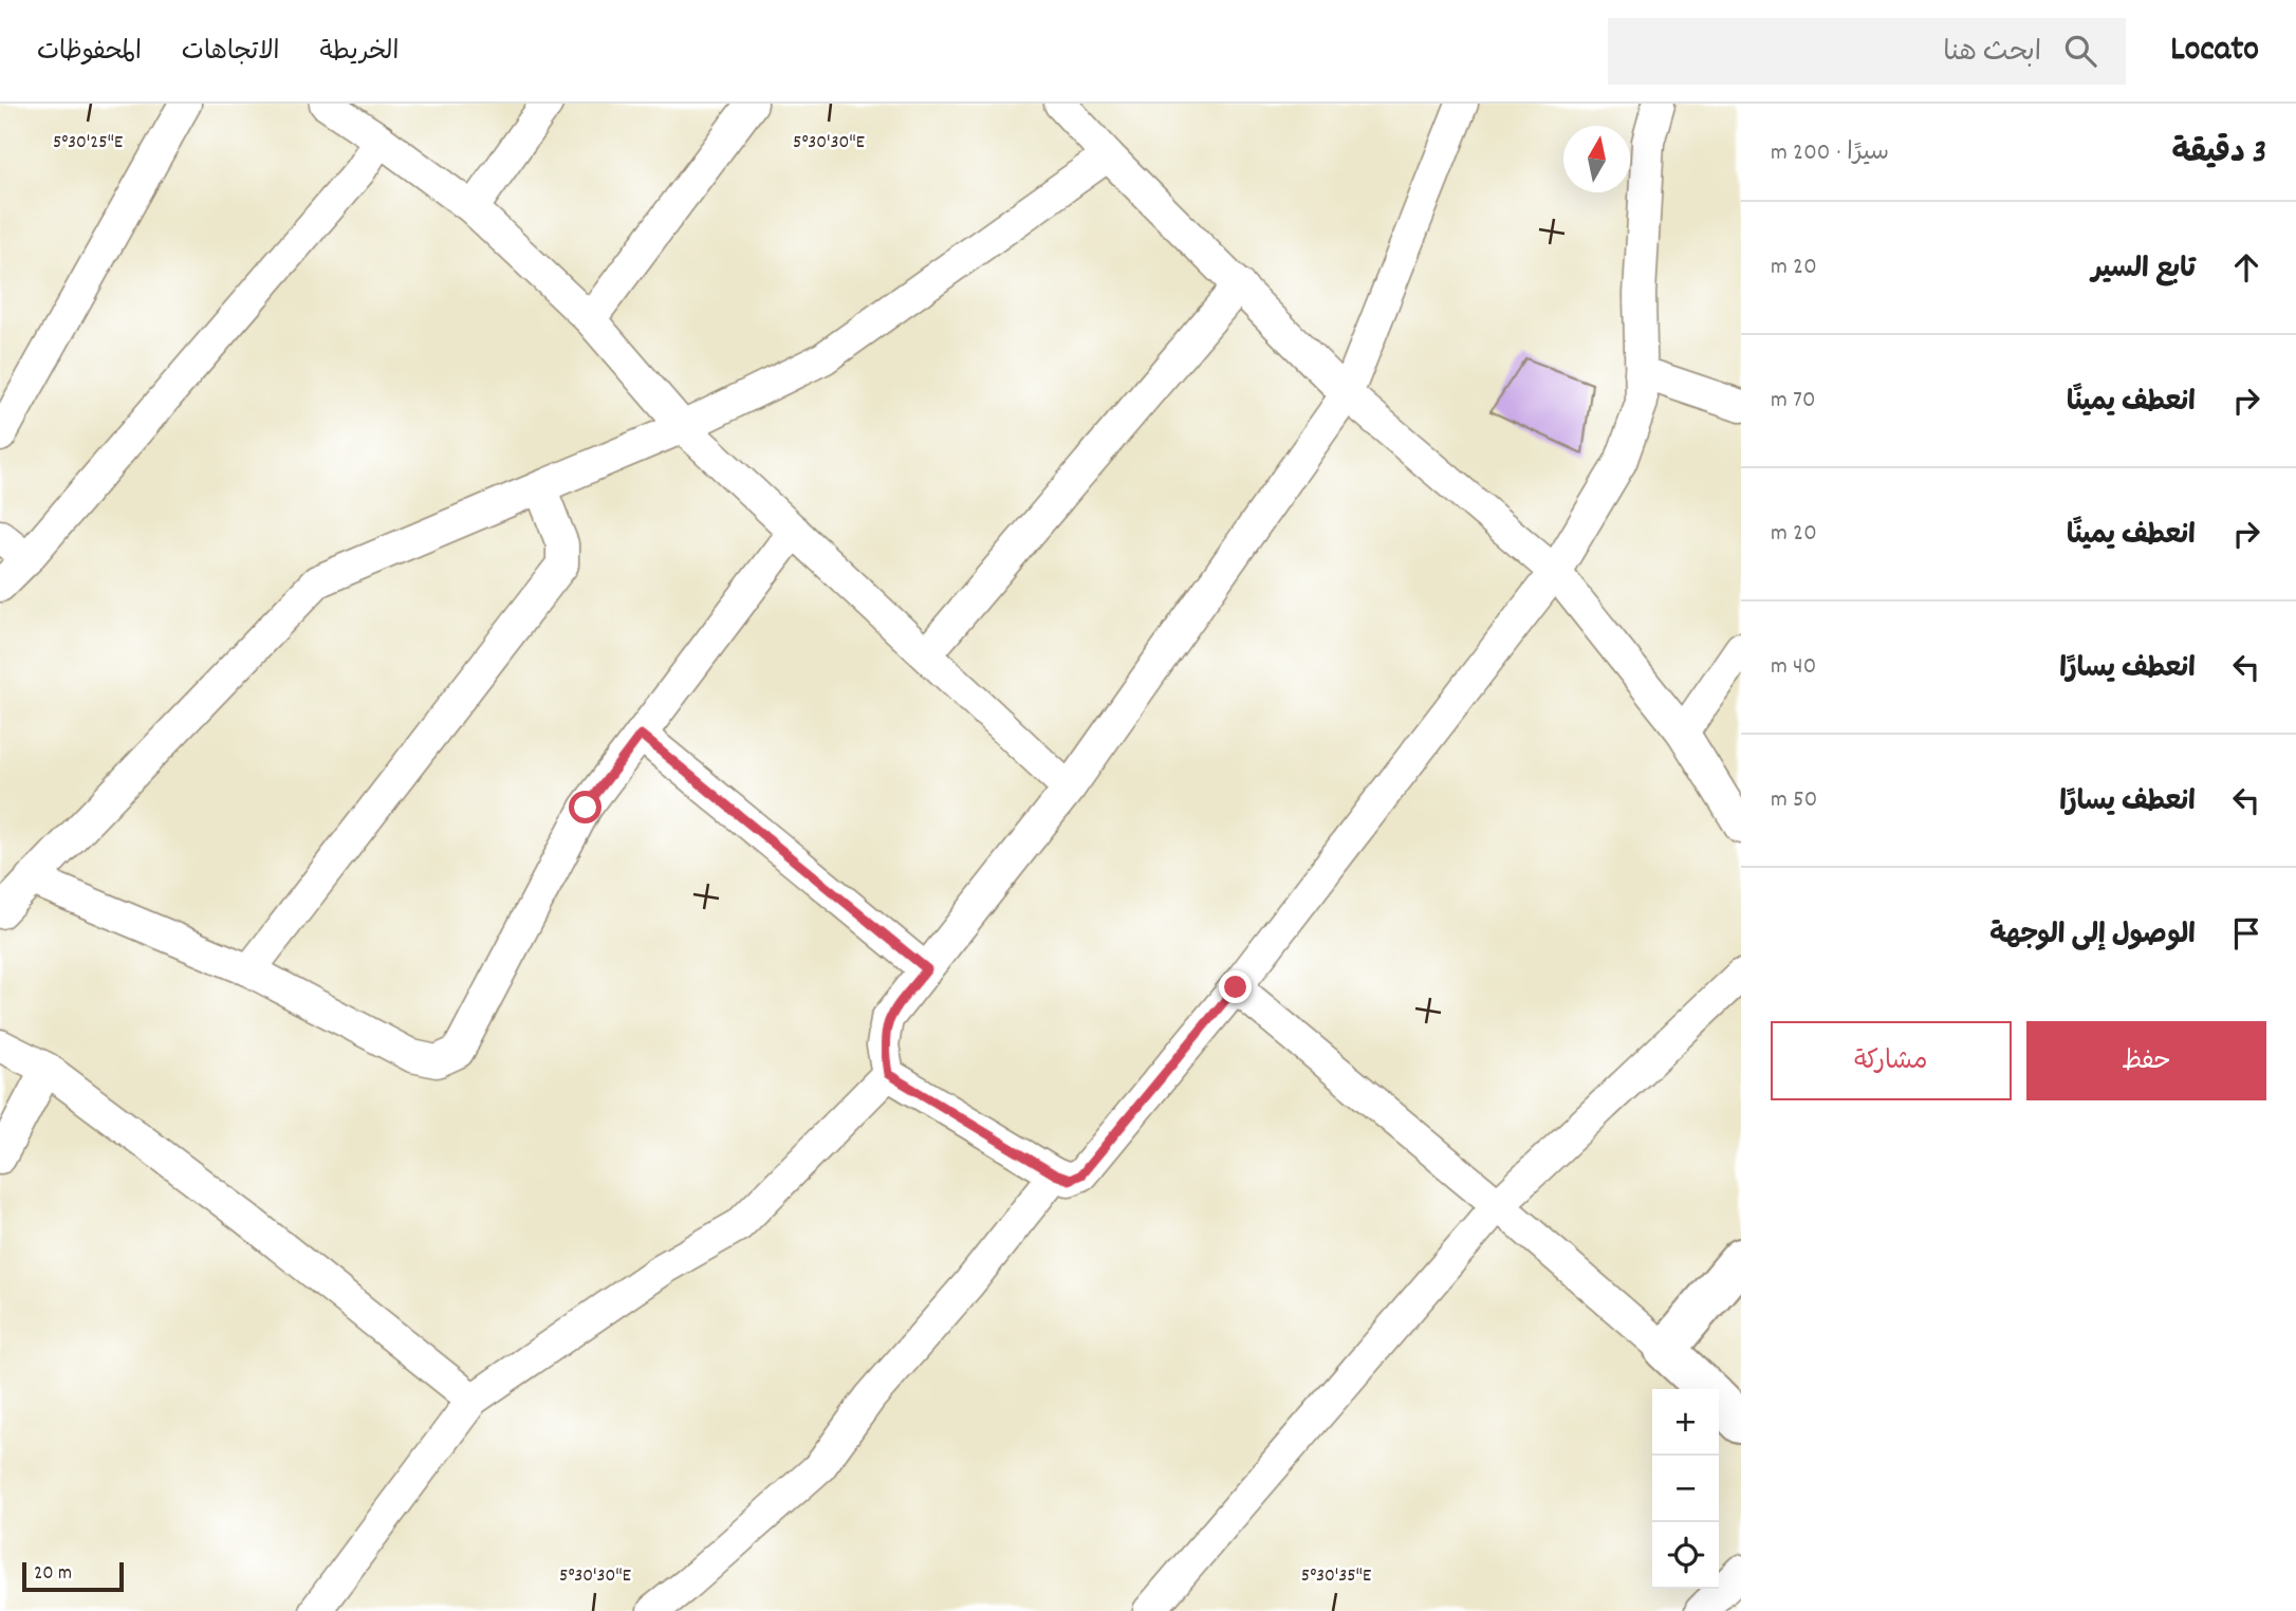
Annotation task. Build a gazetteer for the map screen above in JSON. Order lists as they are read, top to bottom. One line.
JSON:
{"scale_bar":"20 m","north":"top","page":{"header":"Locato","search":"ابحث هنا","nav":["الخريطة","الاتجاهات","المحفوظات"],"heading":["3 دقيقة","سيرًا · 200 m"],"list":[["تابع السير","20 m"],["انعطف يمينًا","70 m"],["انعطف يمينًا","20 m"],["انعطف يسارًا","40 m"],["انعطف يسارًا","50 m"],"الوصول إلى الوجهة"],"buttons":["حفظ","مشاركة"],"map_buttons":["+","−"],"scale":"20 m"},"coordinates":["5°30'25\"E","5°30'30\"E","5°30'35\"E"]}
